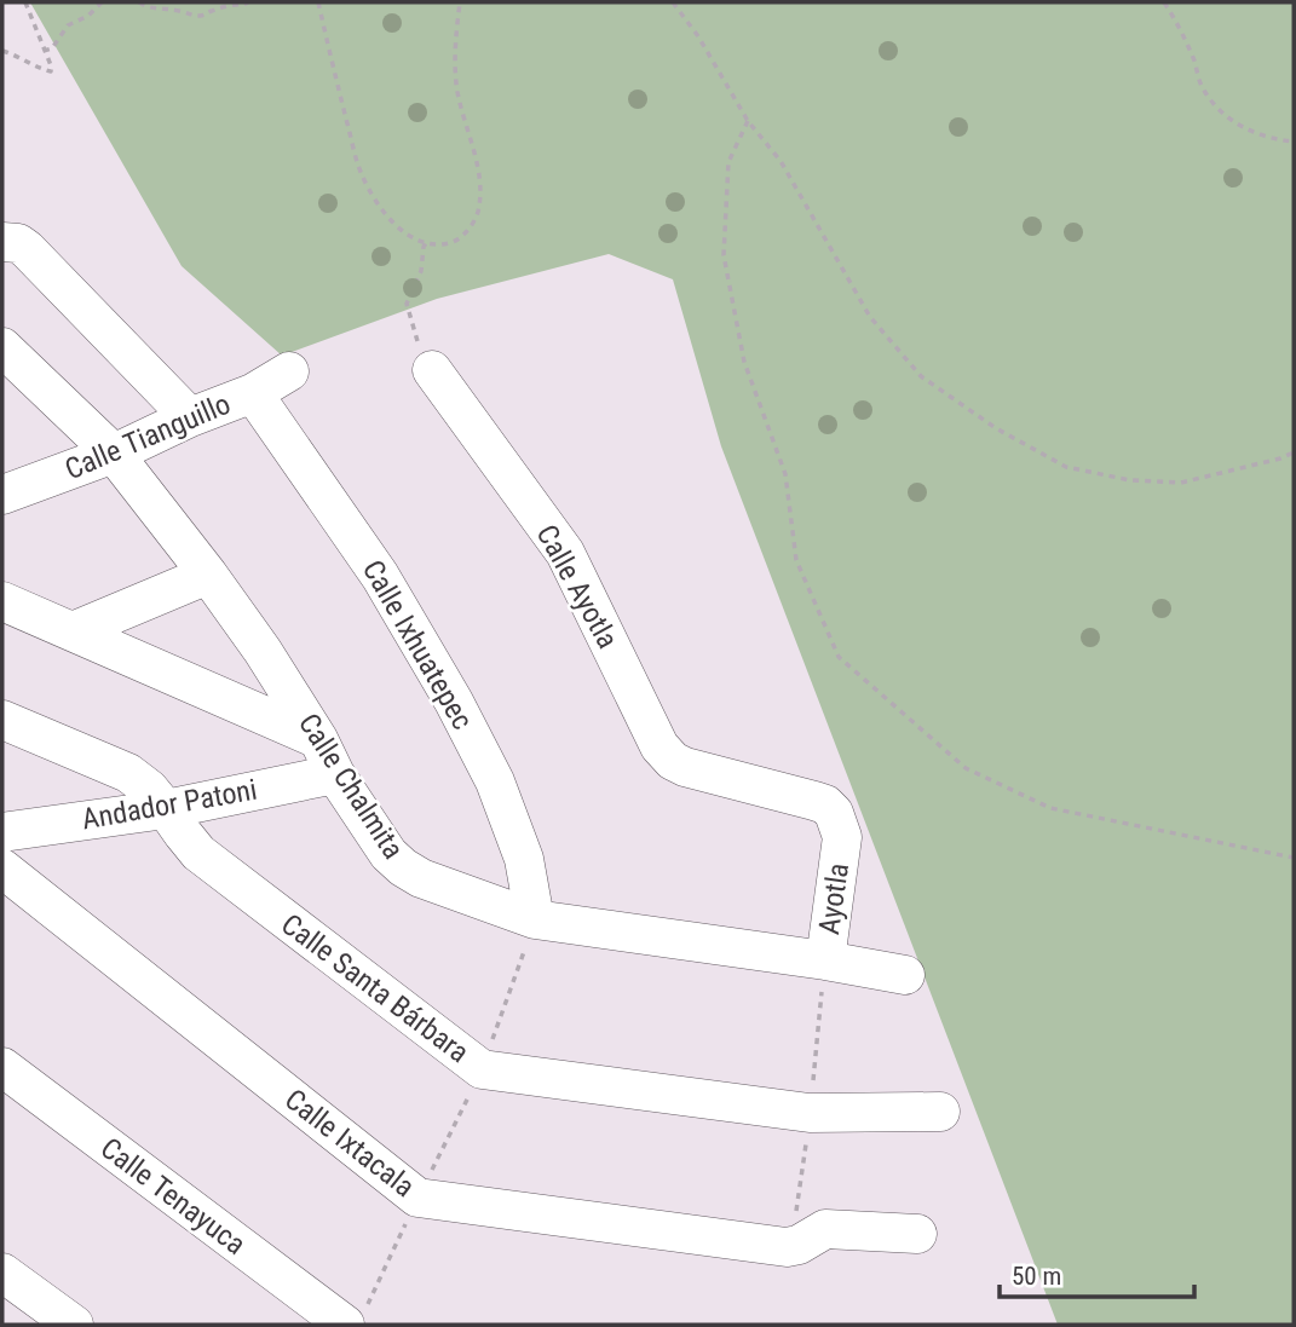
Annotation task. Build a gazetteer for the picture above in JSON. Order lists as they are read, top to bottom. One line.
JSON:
{"streets":{"street":["Calle Tianguillo","Calle Ayotla","Calle Ixhuatepec","Calle Chalmita","Andador Patoni","Ayotla","Calle Santa Bárbara","Calle Ixtacala","Calle Tenayuca"]},"crossings":[["Calle Tianguillo","Calle Ixhuatepec"],["Calle Tianguillo","Calle Chalmita"],["Calle Ayotla","Ayotla"],["Calle Ixhuatepec","Calle Chalmita"],["Calle Chalmita","Andador Patoni"],["Calle Chalmita","Ayotla"],["Andador Patoni","Calle Santa Bárbara"]],"scale_bar":"50 m"}
